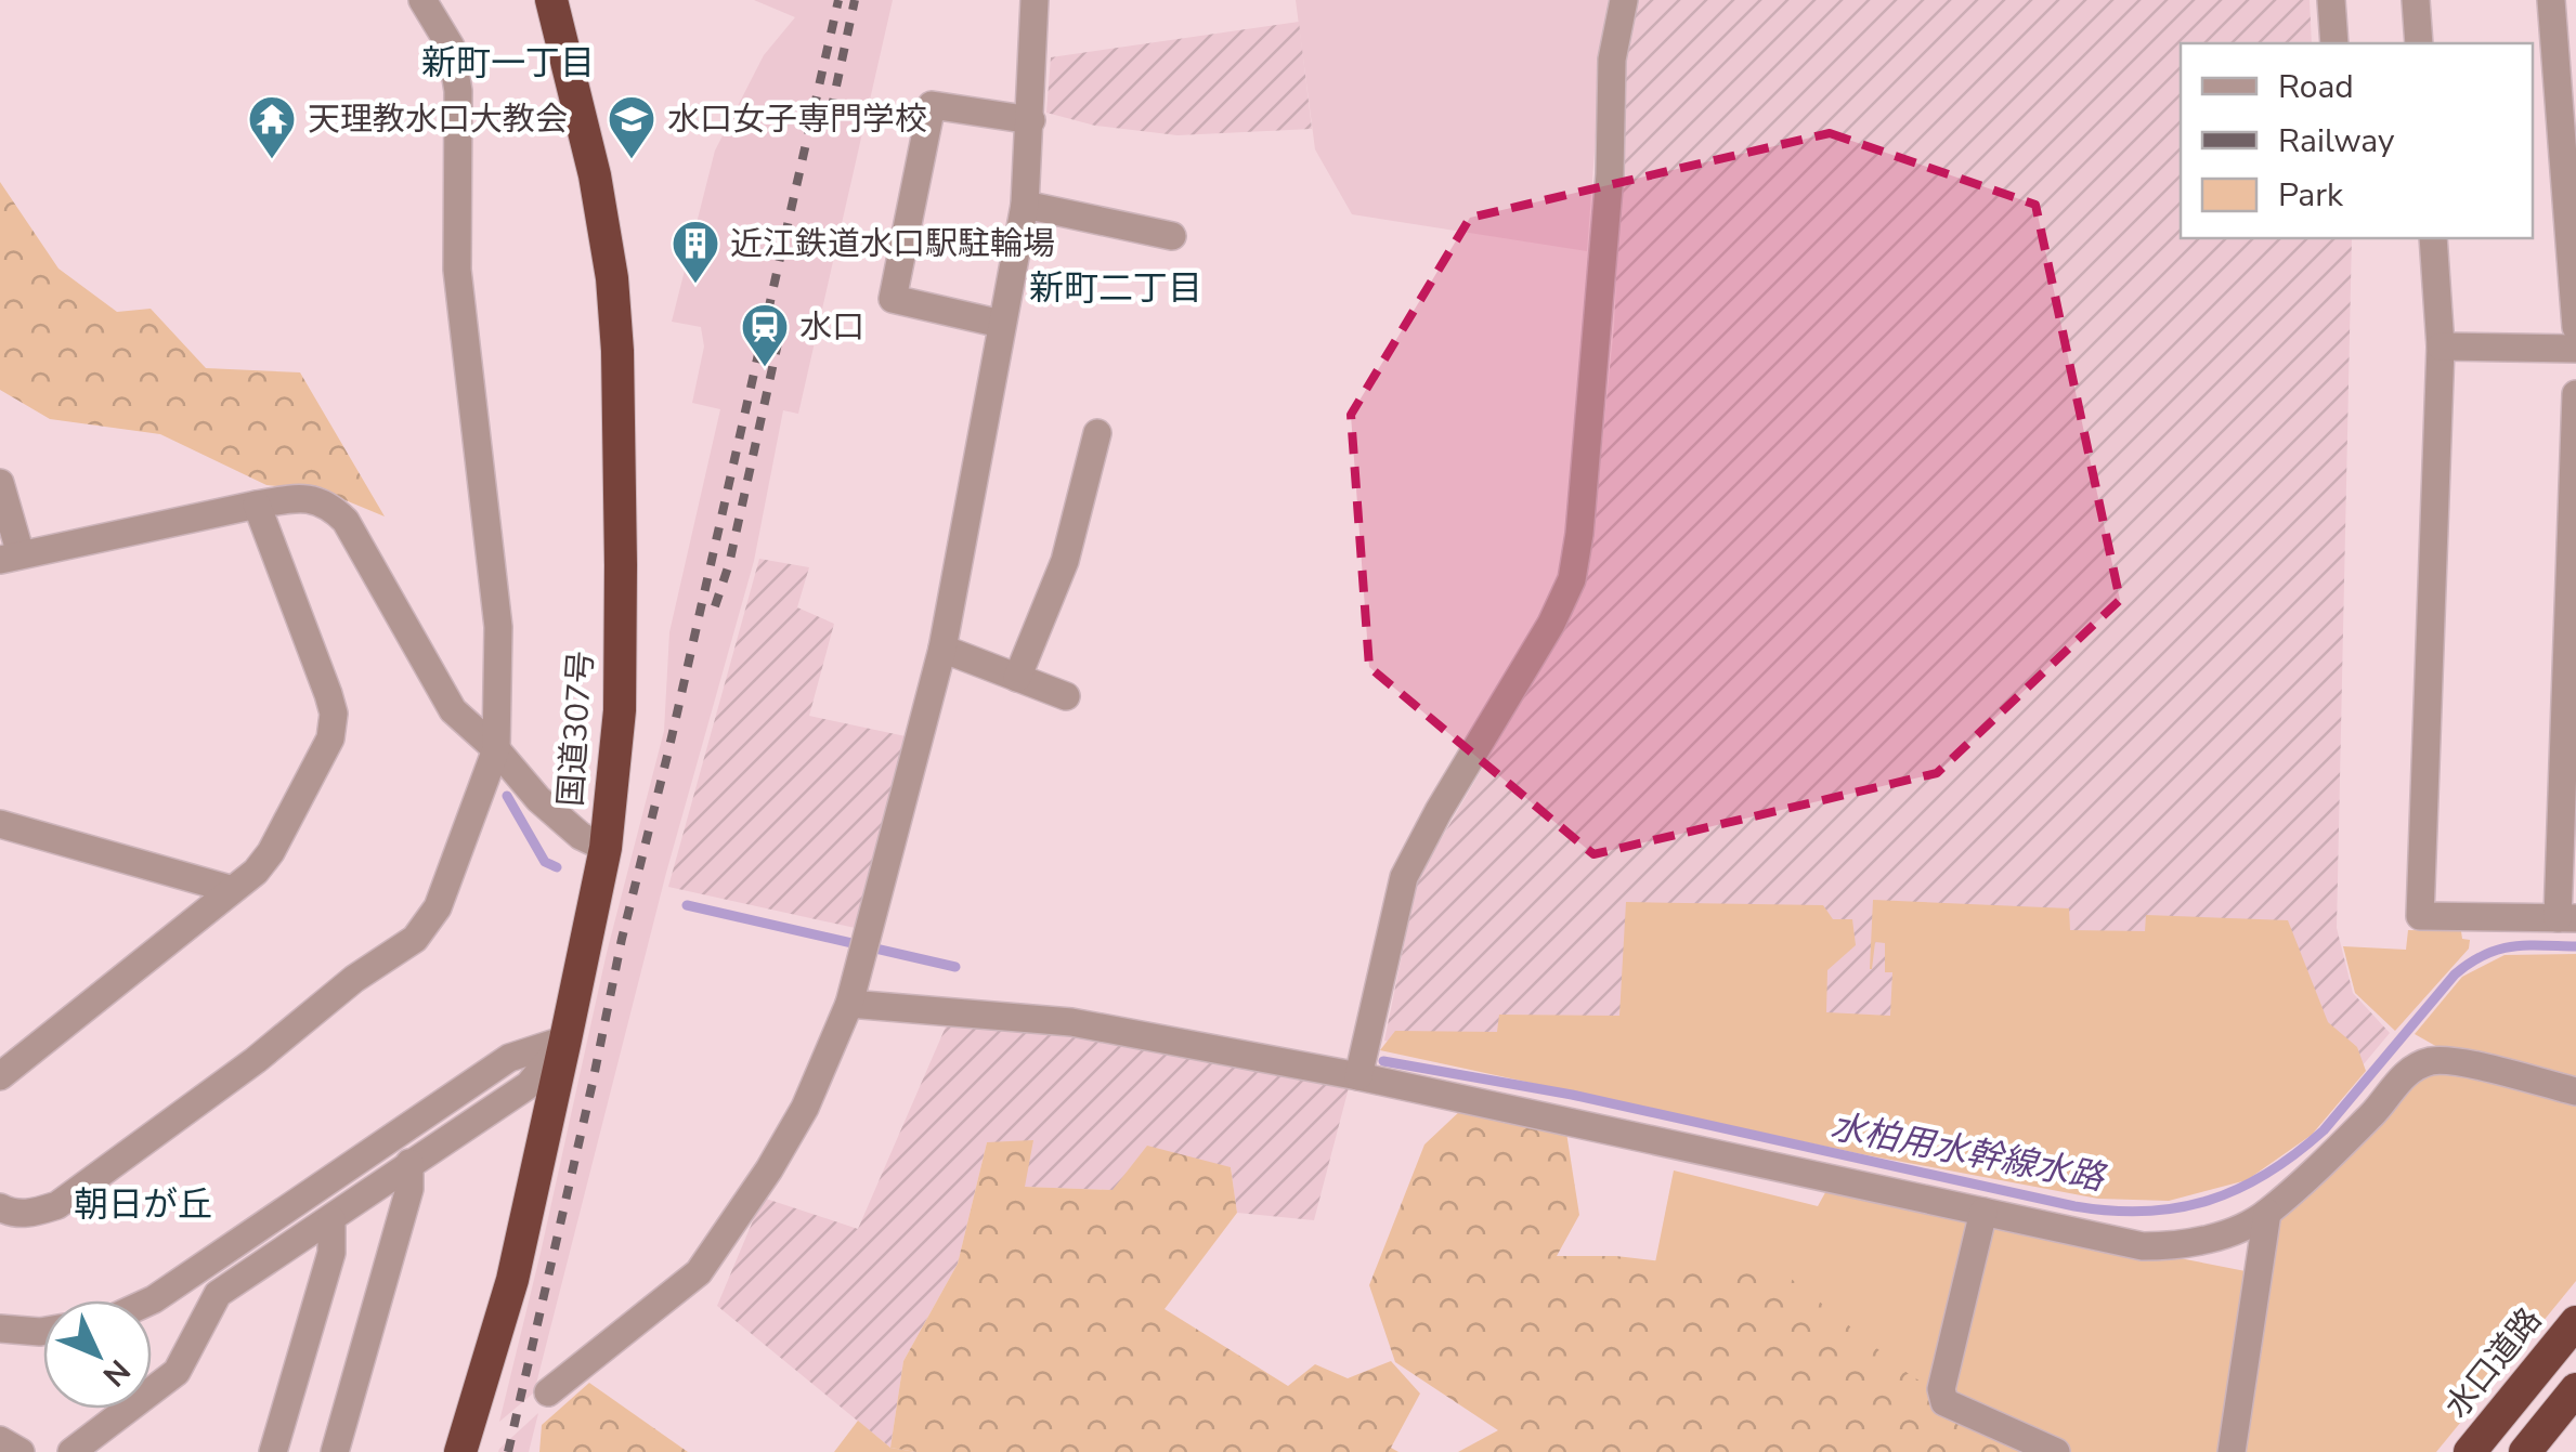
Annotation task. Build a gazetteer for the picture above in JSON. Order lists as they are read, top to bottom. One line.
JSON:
{"streets":{"highway":["国道307号","水口道路"]},"districts":["新町一丁目","新町二丁目","朝日が丘"],"water":["水柏用水幹線水路"],"places":{"temple":["天理教水口大教会"],"school or university":["水口女子専門学校"],"building":["近江鉄道水口駅駐輪場"],"station":["水口"]},"legend":["Road","Railway","Park"],"north":"bottom right"}
